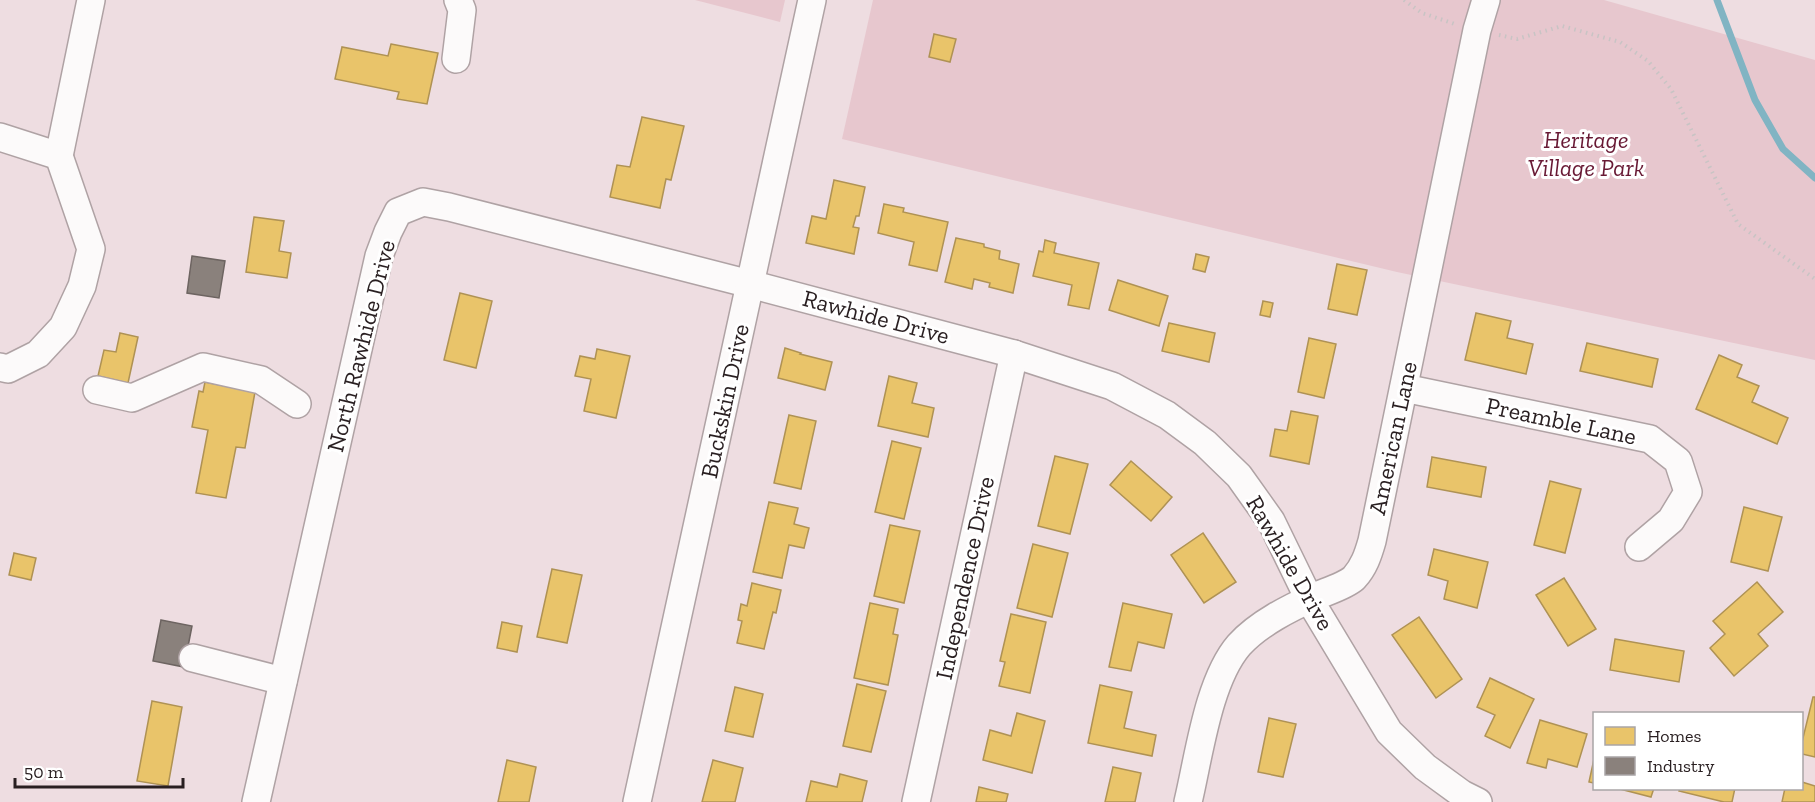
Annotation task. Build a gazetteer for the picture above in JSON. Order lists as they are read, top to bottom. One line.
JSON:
{"streets":{"street":["Rawhide Drive","North Rawhide Drive","Buckskin Drive","Preamble Lane","American Lane","Independence Drive"]},"crossings":[["Rawhide Drive","North Rawhide Drive"],["Rawhide Drive","Buckskin Drive"],["Rawhide Drive","American Lane"],["Rawhide Drive","Independence Drive"],["North Rawhide Drive","Buckskin Drive"],["Preamble Lane","American Lane"]],"parks":["Heritage Village Park"],"legend":["Homes","Industry"],"scale_bar":"50 m"}
